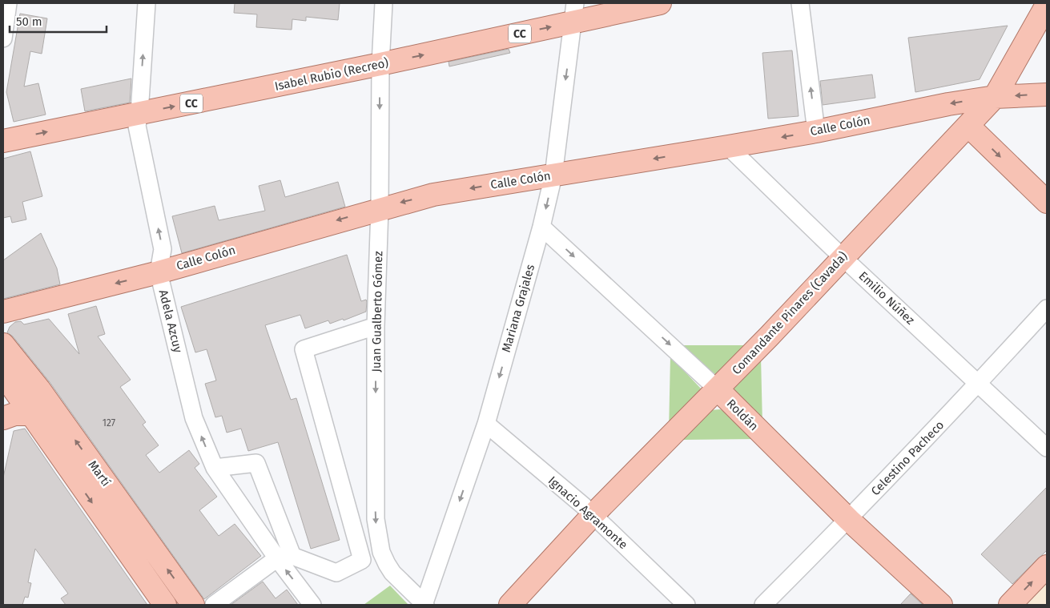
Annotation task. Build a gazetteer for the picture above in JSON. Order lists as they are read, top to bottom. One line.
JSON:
{"streets":{"main road":["CC","Isabel Rubio (Recreo)","Calle Colón","Comandante Pinares (Cavada)","Roldán","Martí"],"street":["Emilio Núñez","Mariana Grajales","Juan Gualberto Gómez","Adela Azcuy","Celestino Pacheco","Ignacio Agramonte"]},"crossings":[["Isabel Rubio (Recreo)","Mariana Grajales"],["Isabel Rubio (Recreo)","Juan Gualberto Gómez"],["Isabel Rubio (Recreo)","Adela Azcuy"],["Calle Colón","Emilio Núñez"],["Calle Colón","Mariana Grajales"],["Calle Colón","Juan Gualberto Gómez"],["Calle Colón","Comandante Pinares (Cavada)"],["Calle Colón","Adela Azcuy"],["Emilio Núñez","Comandante Pinares (Cavada)"],["Emilio Núñez","Celestino Pacheco"],["Mariana Grajales","Juan Gualberto Gómez"],["Mariana Grajales","Roldán"],["Mariana Grajales","Ignacio Agramonte"],["Comandante Pinares (Cavada)","Roldán"],["Comandante Pinares (Cavada)","Ignacio Agramonte"],["Roldán","Celestino Pacheco"]],"one_way":["Isabel Rubio (Recreo)","Calle Colón","Mariana Grajales","Juan Gualberto Gómez","Adela Azcuy","Roldán"],"house_numbers":["127"],"scale_bar":"50 m"}
